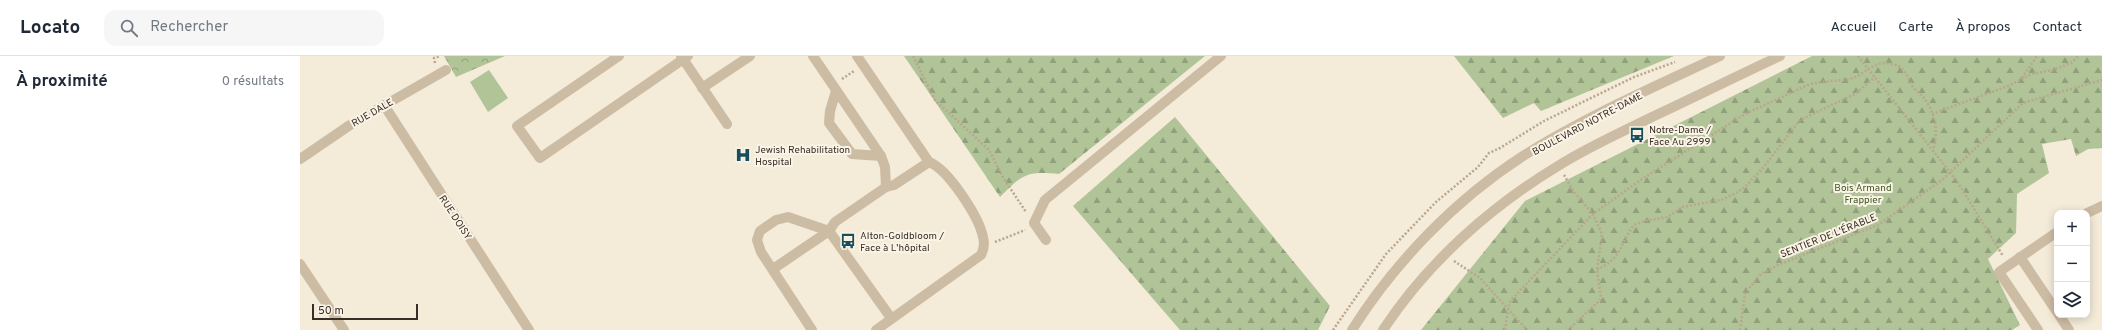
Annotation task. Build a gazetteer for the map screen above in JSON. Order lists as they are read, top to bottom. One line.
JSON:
{"streets":{"street":["RUE DALE","BOULEVARD NOTRE-DAME","RUE DOISY"],"path":["SENTIER DE L'ÉRABLE"]},"crossings":[["RUE DALE","RUE DOISY"]],"parks":["Bois Armand Frappier"],"places":{"bus stop":["Notre-Dame / Face Au 2999","Alton-Goldbloom / Face à L'hôpital"],"hospital":["Jewish Rehabilitation Hospital"]},"scale_bar":"50 m","page":{"header":"Locato","search":"Rechercher","nav":["Accueil","Carte","À propos","Contact"],"heading":["À proximité","0 résultats"],"map_buttons":["+","−"],"scale":"50 m"}}
